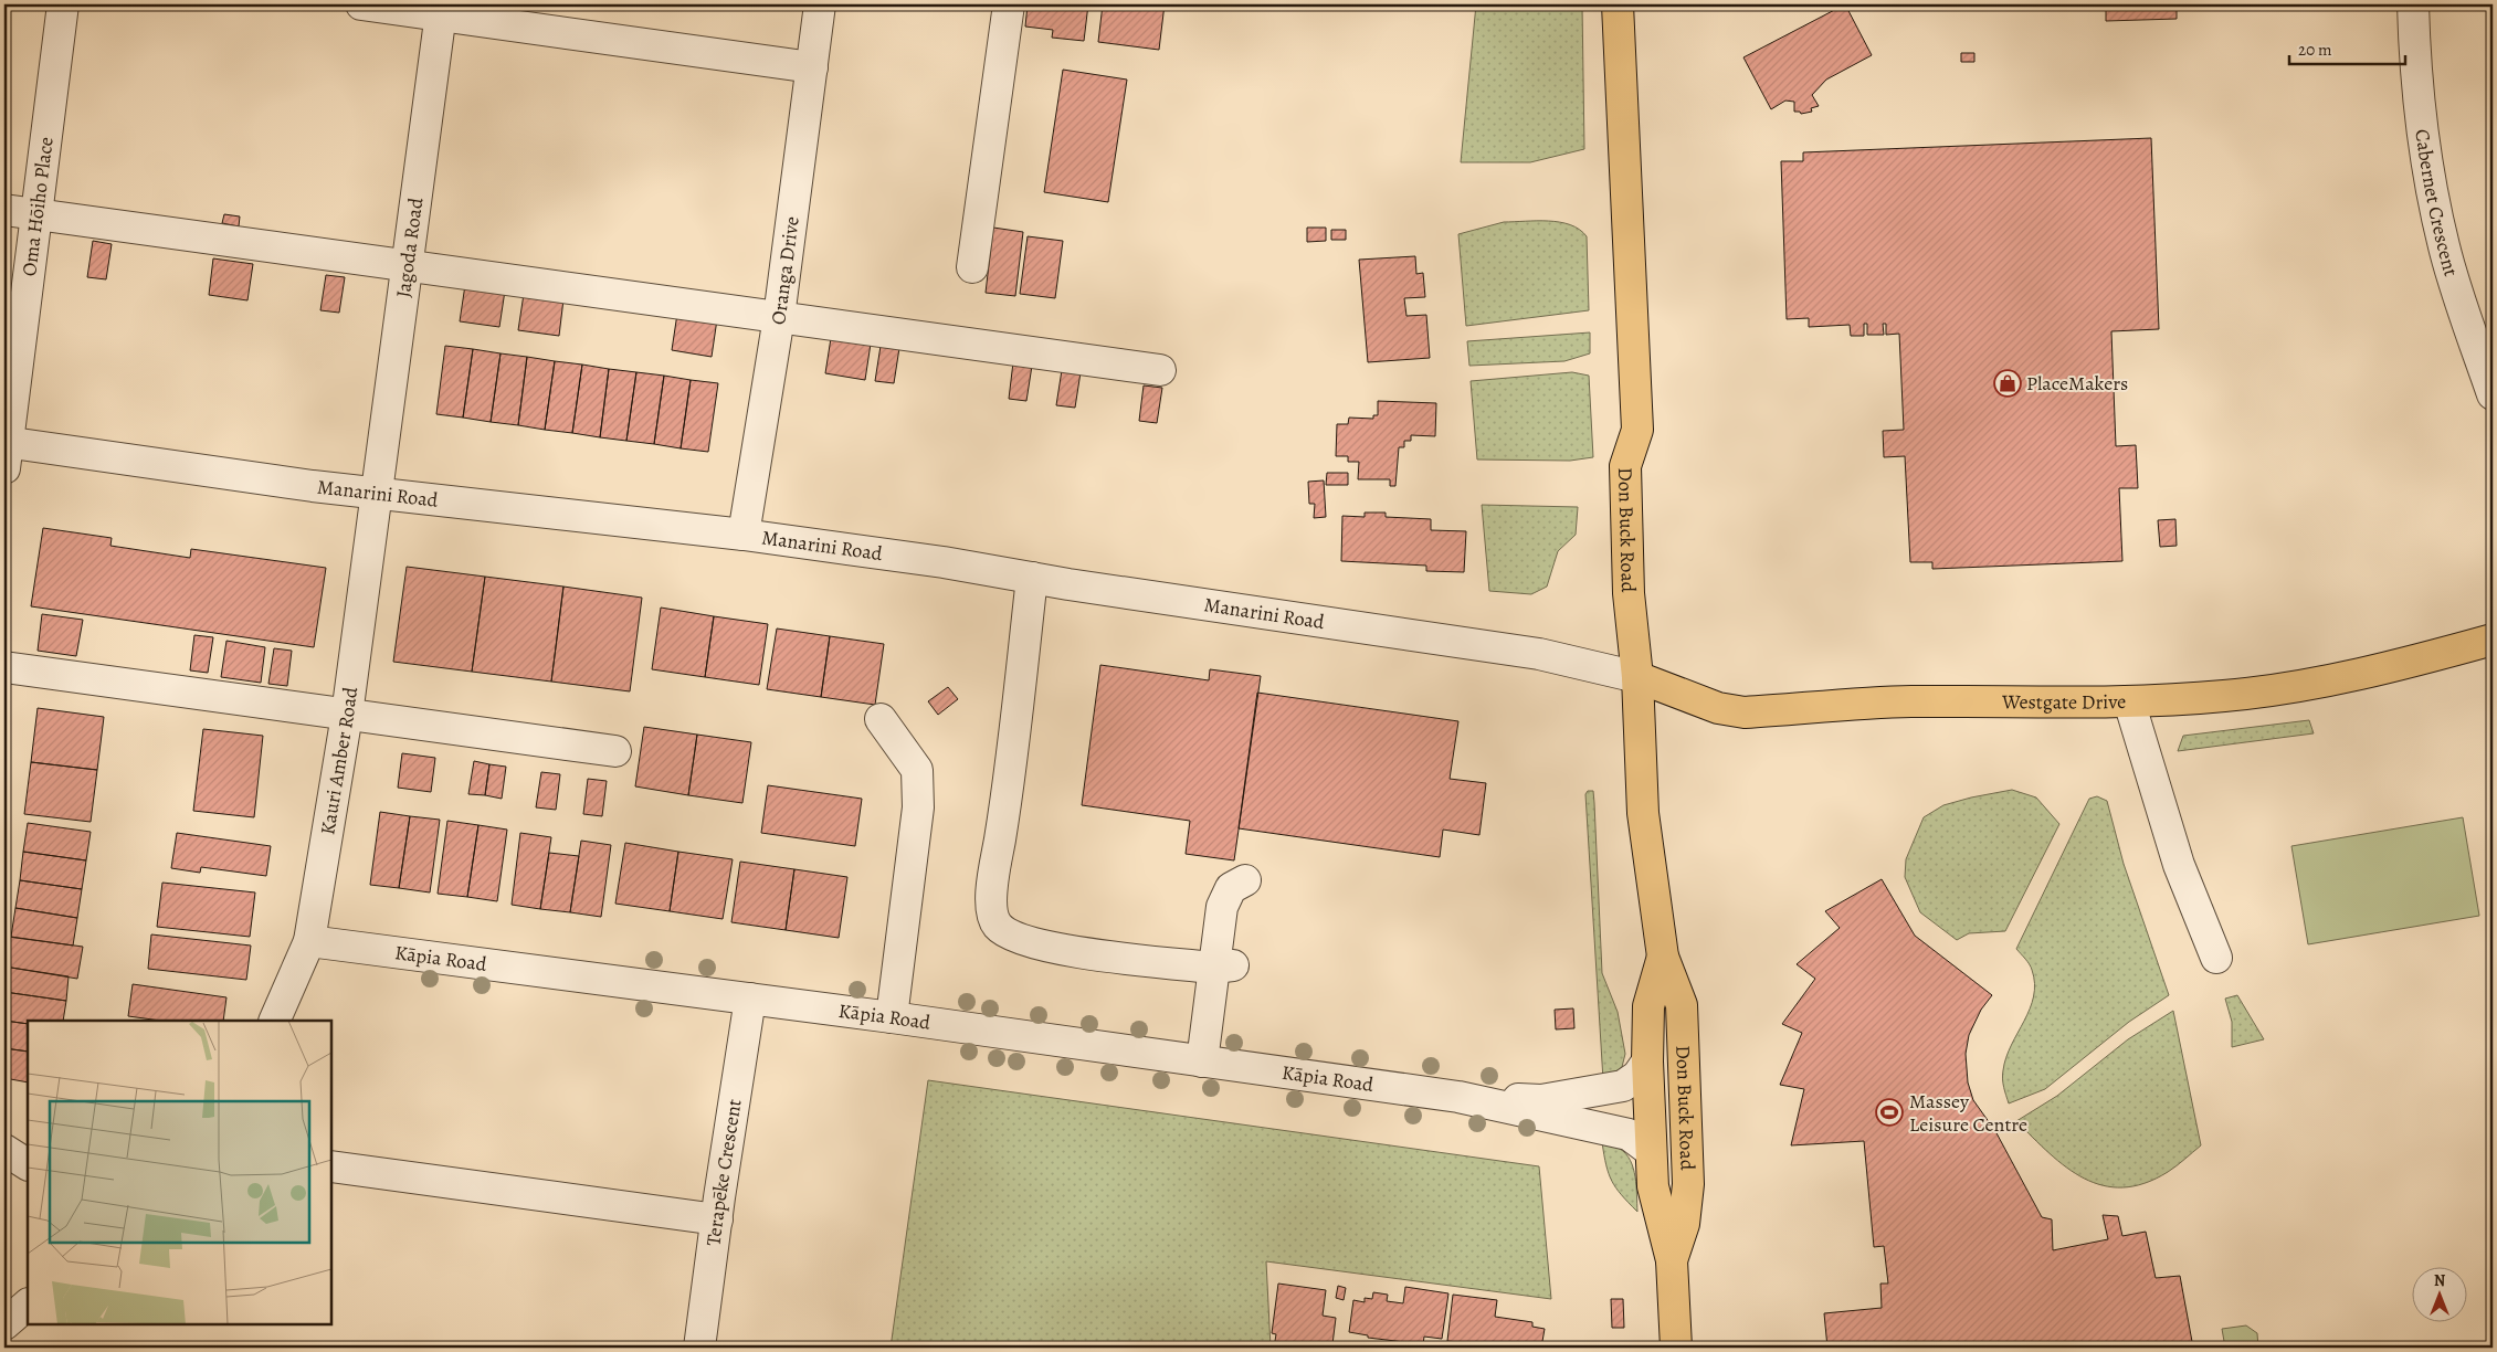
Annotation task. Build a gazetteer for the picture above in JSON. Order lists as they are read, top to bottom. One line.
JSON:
{"streets":{"main road":["Don Buck Road","Westgate Drive"],"street":["Cabernet Crescent","Oma Hōiho Place","Jagoda Road","Oranga Drive","Manarini Road","Kauri Amber Road","Kāpia Road","Terapēke Crescent"]},"crossings":[["Oma Hōiho Place","Manarini Road"],["Jagoda Road","Manarini Road"],["Jagoda Road","Kauri Amber Road"],["Oranga Drive","Manarini Road"],["Manarini Road","Don Buck Road"],["Manarini Road","Westgate Drive"],["Manarini Road","Kauri Amber Road"],["Don Buck Road","Westgate Drive"],["Don Buck Road","Kāpia Road"],["Kauri Amber Road","Kāpia Road"],["Kāpia Road","Terapēke Crescent"]],"places":{"shop":["PlaceMakers"],"sports":["Massey Leisure Centre"]},"scale_bar":"20 m","north":"top"}
